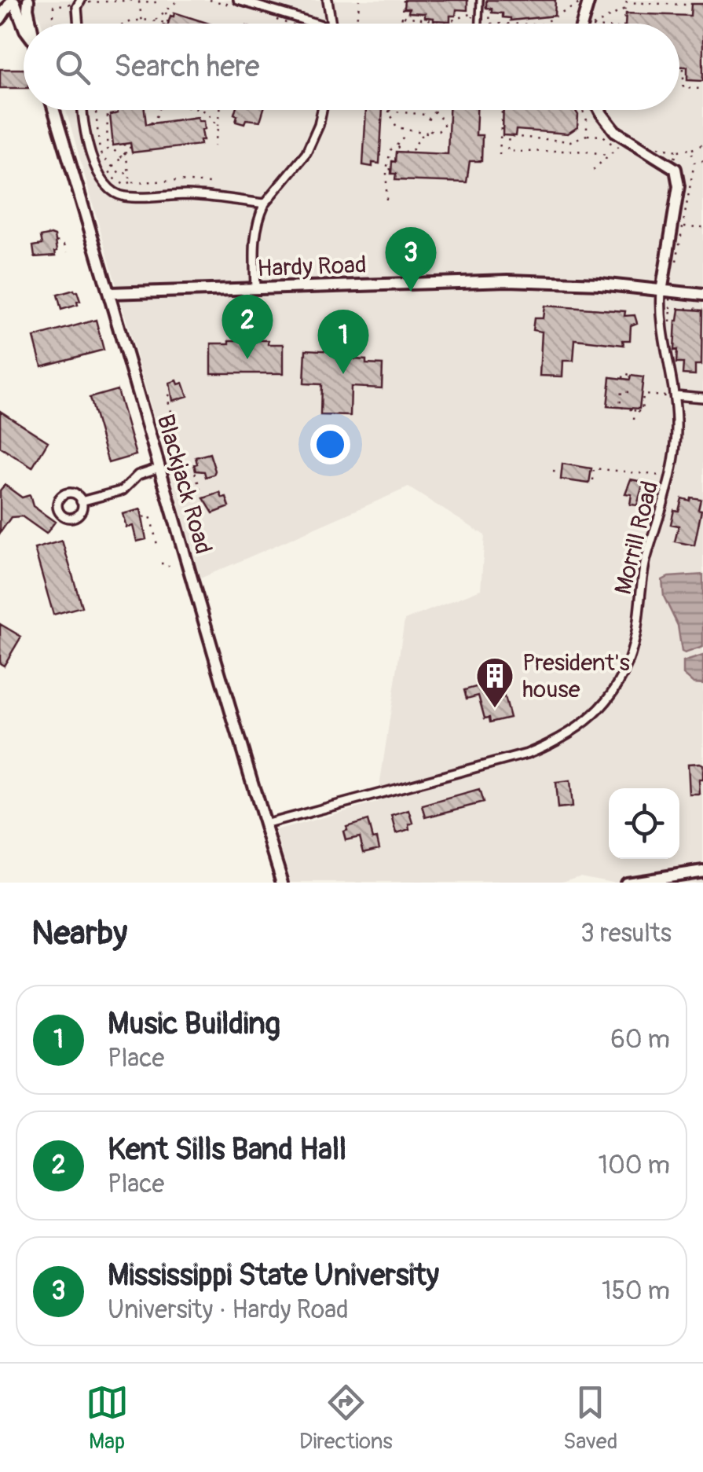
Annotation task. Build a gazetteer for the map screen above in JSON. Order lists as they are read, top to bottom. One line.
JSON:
{"streets":{"street":["Hardy Road","Blackjack Road","Morrill Road"]},"crossings":[["Hardy Road","Blackjack Road"],["Hardy Road","Morrill Road"],["Blackjack Road","Morrill Road"]],"places":{"building":["President's house"]},"page":{"search":"Search here","pins":["3","2","1"],"heading":["Nearby","3 results"],"list":[{"mark":"1","name":"Music Building","note":"Place","value":"60 m"},{"mark":"2","name":"Kent Sills Band Hall","note":"Place","value":"100 m"},{"mark":"3","name":"Mississippi State University","note":"University · Hardy Road","value":"150 m"}],"nav":["Map","Directions","Saved"]}}
